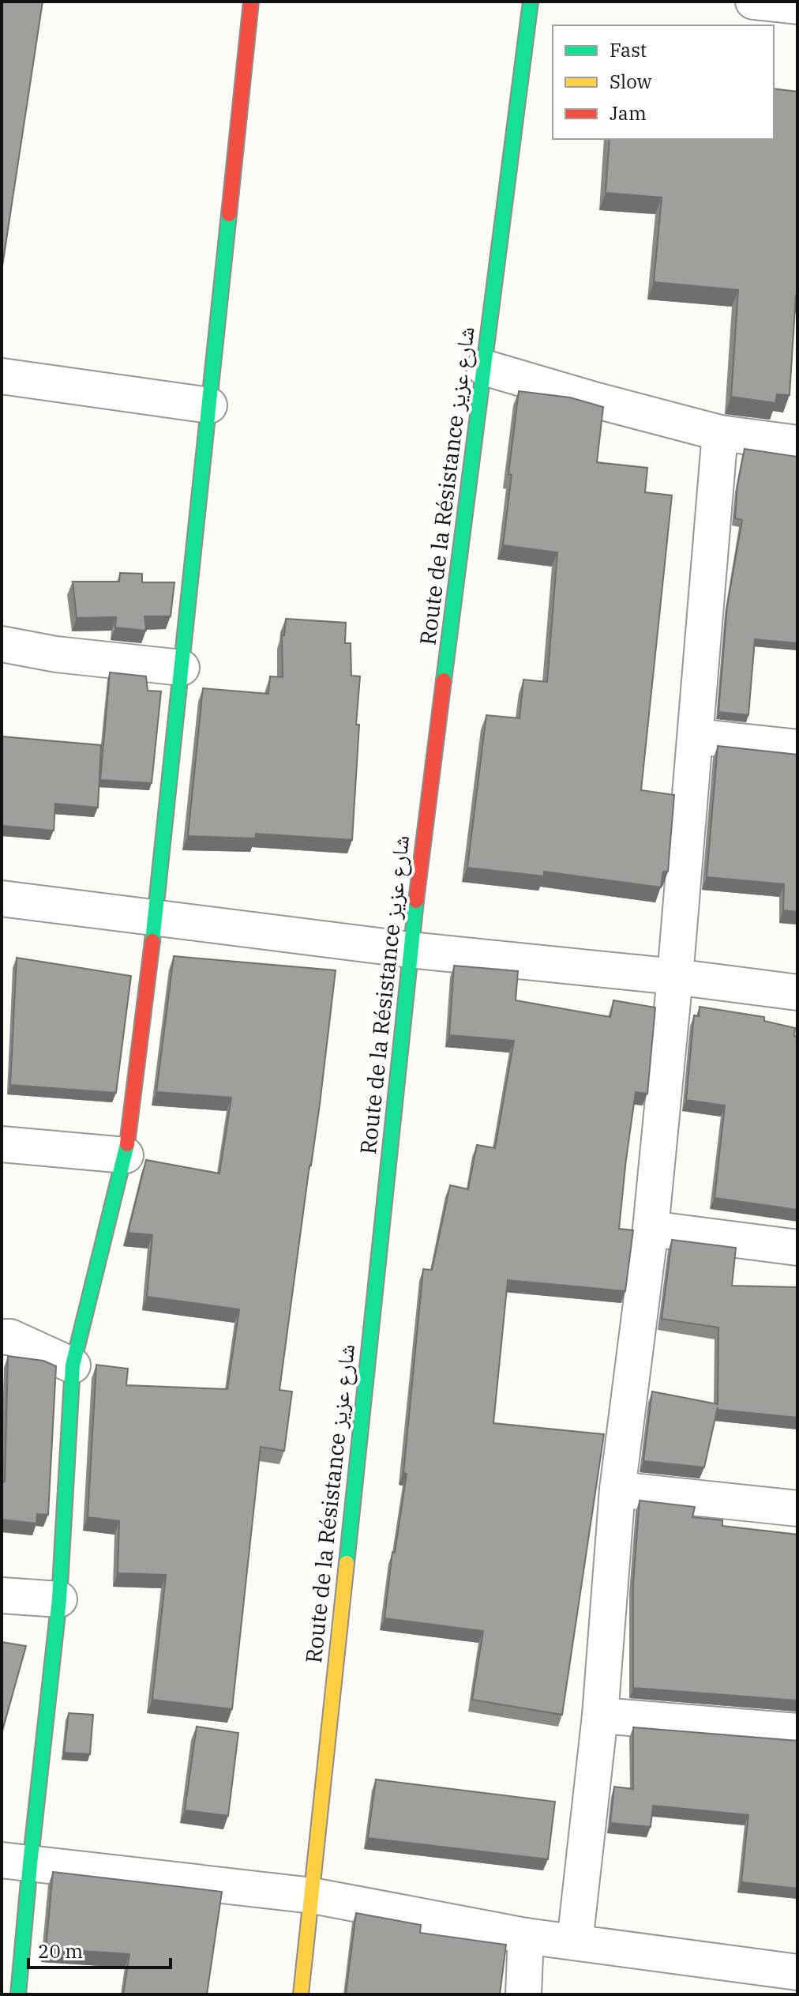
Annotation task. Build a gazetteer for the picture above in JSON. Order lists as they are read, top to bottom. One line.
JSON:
{"streets":{"street":["Route de la Résistance شارع عزيز"]},"legend":["Fast","Slow","Jam"],"scale_bar":"20 m"}
